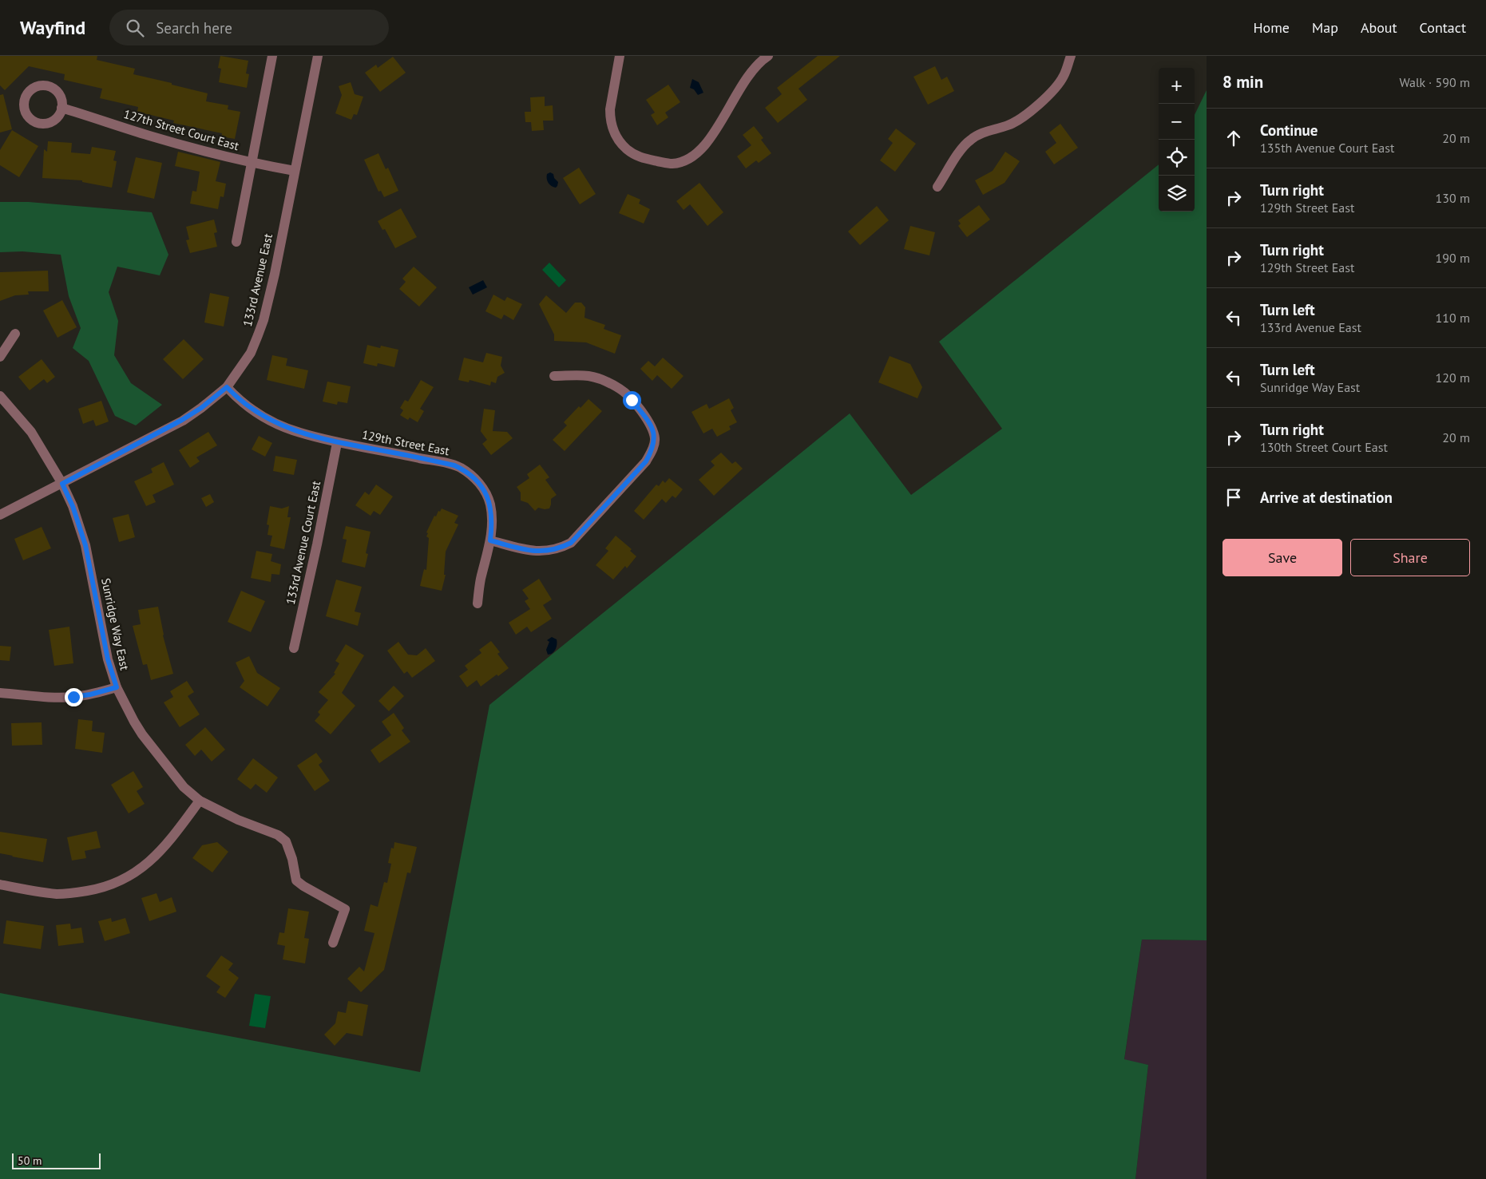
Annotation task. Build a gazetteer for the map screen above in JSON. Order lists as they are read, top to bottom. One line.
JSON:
{"streets":{"street":["127th Street Court East","133rd Avenue East","129th Street East","133rd Avenue Court East","Sunridge Way East"]},"crossings":[["127th Street Court East","133rd Avenue East"],["133rd Avenue East","129th Street East"],["133rd Avenue East","Sunridge Way East"],["129th Street East","133rd Avenue Court East"]],"scale_bar":"50 m","page":{"header":"Wayfind","search":"Search here","nav":["Home","Map","About","Contact"],"heading":["8 min","Walk · 590 m"],"map_buttons":["+","−"],"list":[["Continue","135th Avenue Court East","20 m"],["Turn right","129th Street East","130 m"],["Turn right","129th Street East","190 m"],["Turn left","133rd Avenue East","110 m"],["Turn left","Sunridge Way East","120 m"],["Turn right","130th Street Court East","20 m"],"Arrive at destination"],"buttons":["Save","Share"],"scale":"50 m"}}
